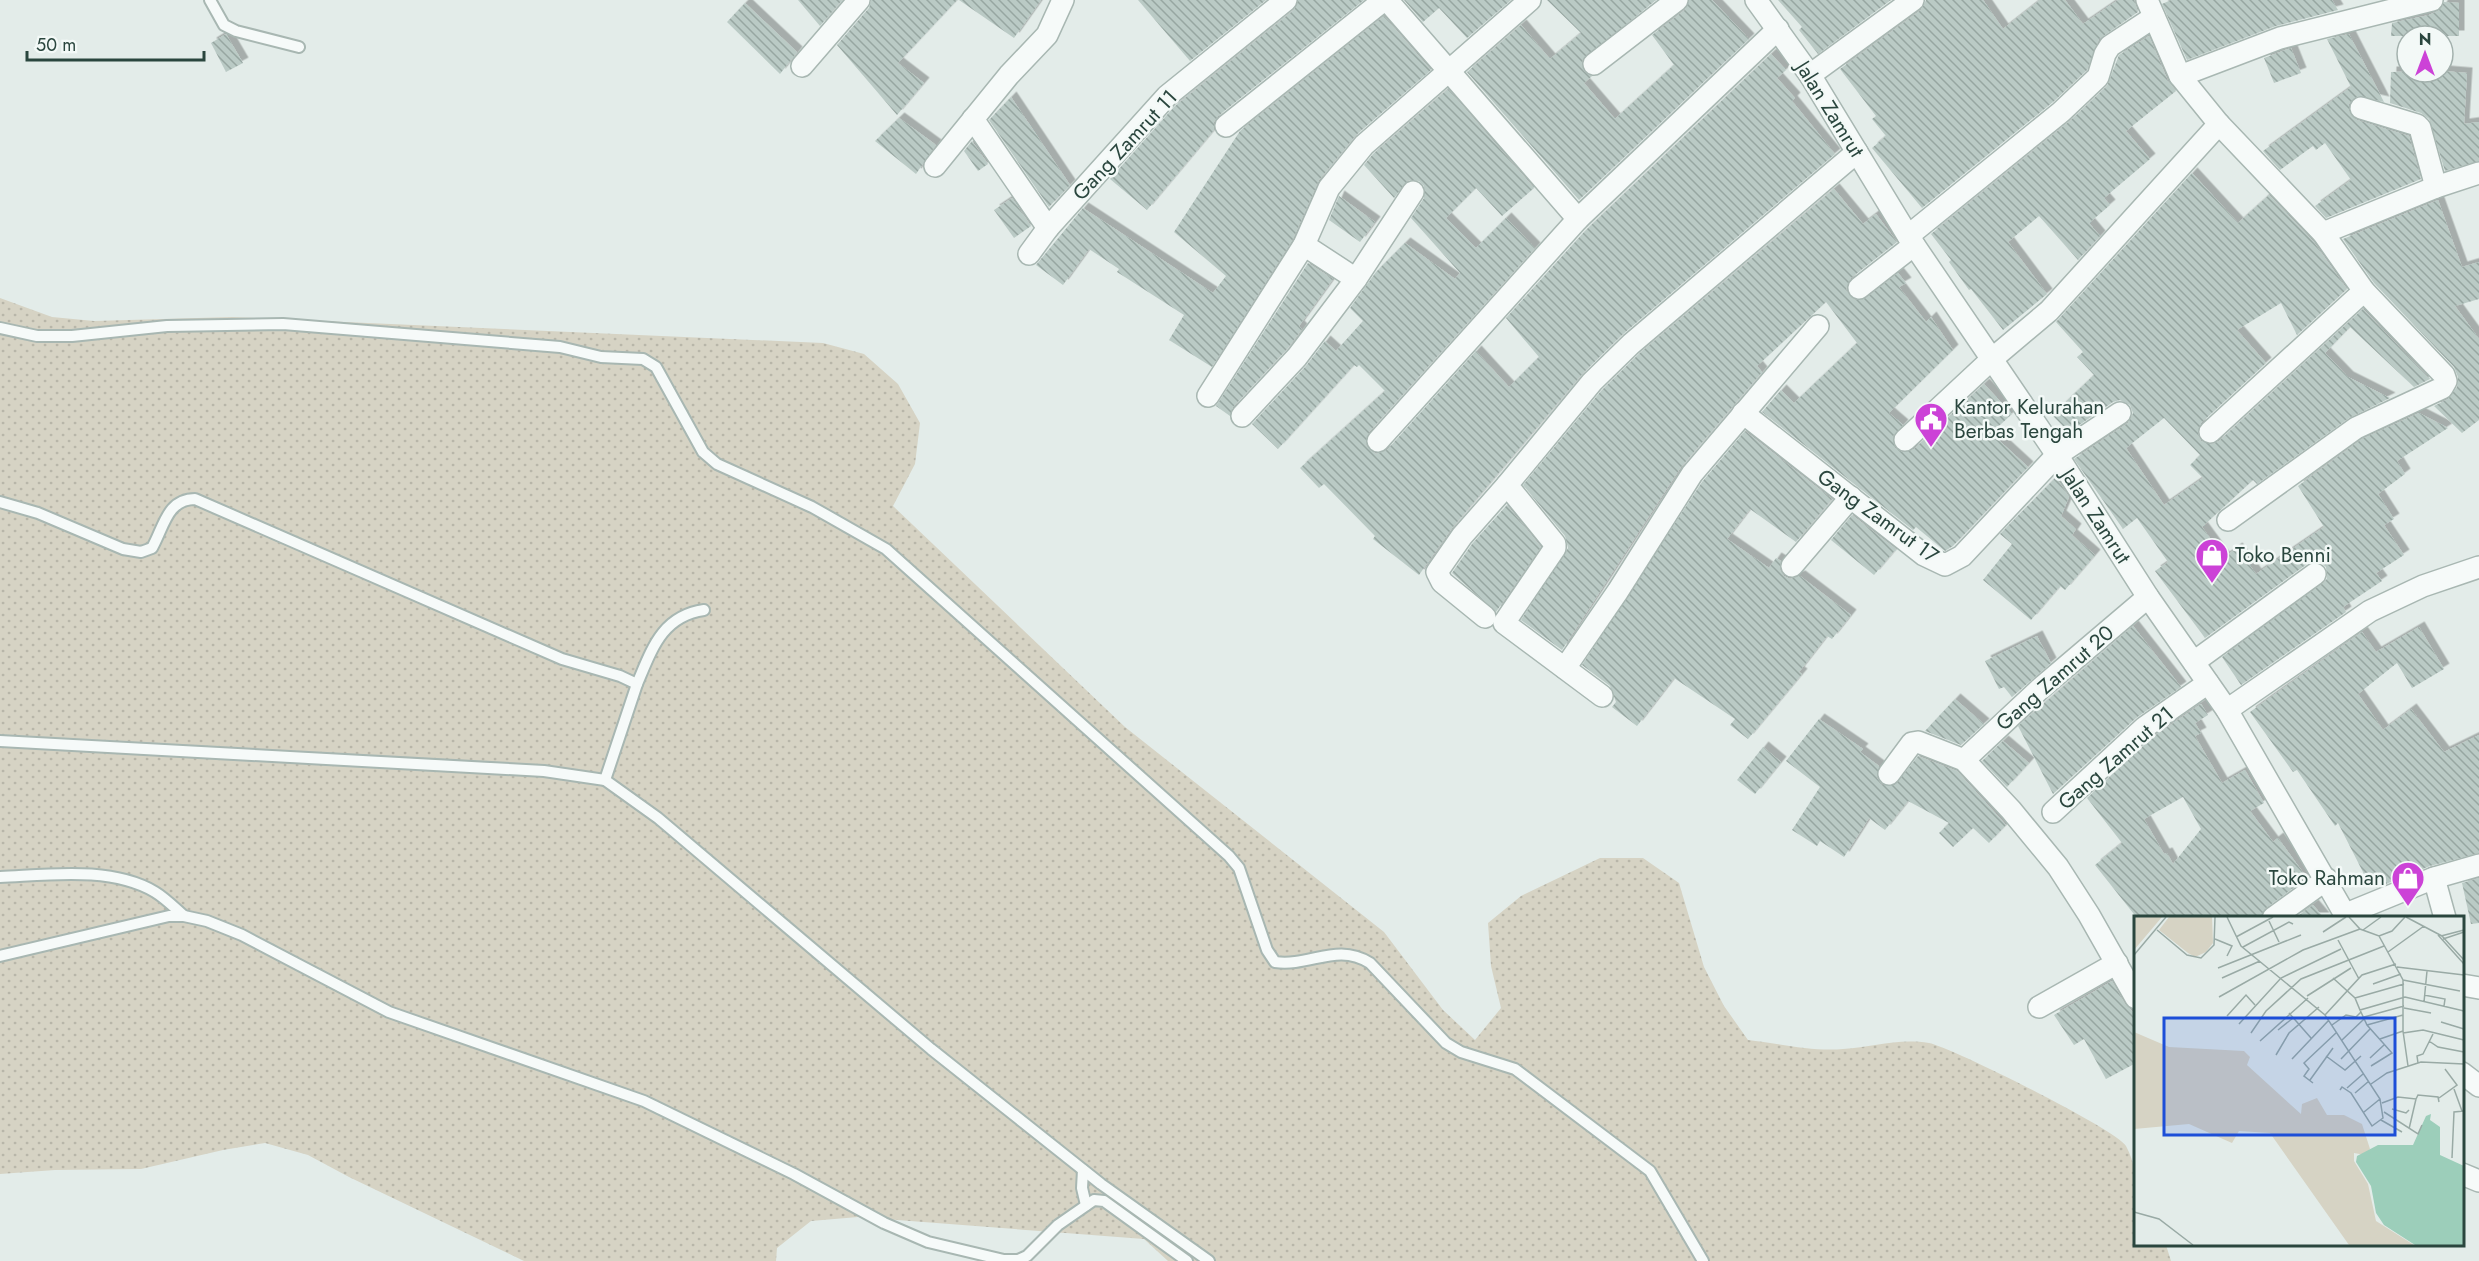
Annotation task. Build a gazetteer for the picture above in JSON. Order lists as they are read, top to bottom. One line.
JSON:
{"streets":{"street":["Jalan Zamrut","Gang Zamrut 11","Gang Zamrut 17","Gang Zamrut 20","Gang Zamrut 21"]},"crossings":[["Jalan Zamrut","Gang Zamrut 17"],["Jalan Zamrut","Gang Zamrut 20"],["Jalan Zamrut","Gang Zamrut 21"]],"places":{"public building":["Kantor Kelurahan Berbas Tengah"],"shop":["Toko Benni","Toko Rahman"]},"scale_bar":"50 m","north":"top"}
